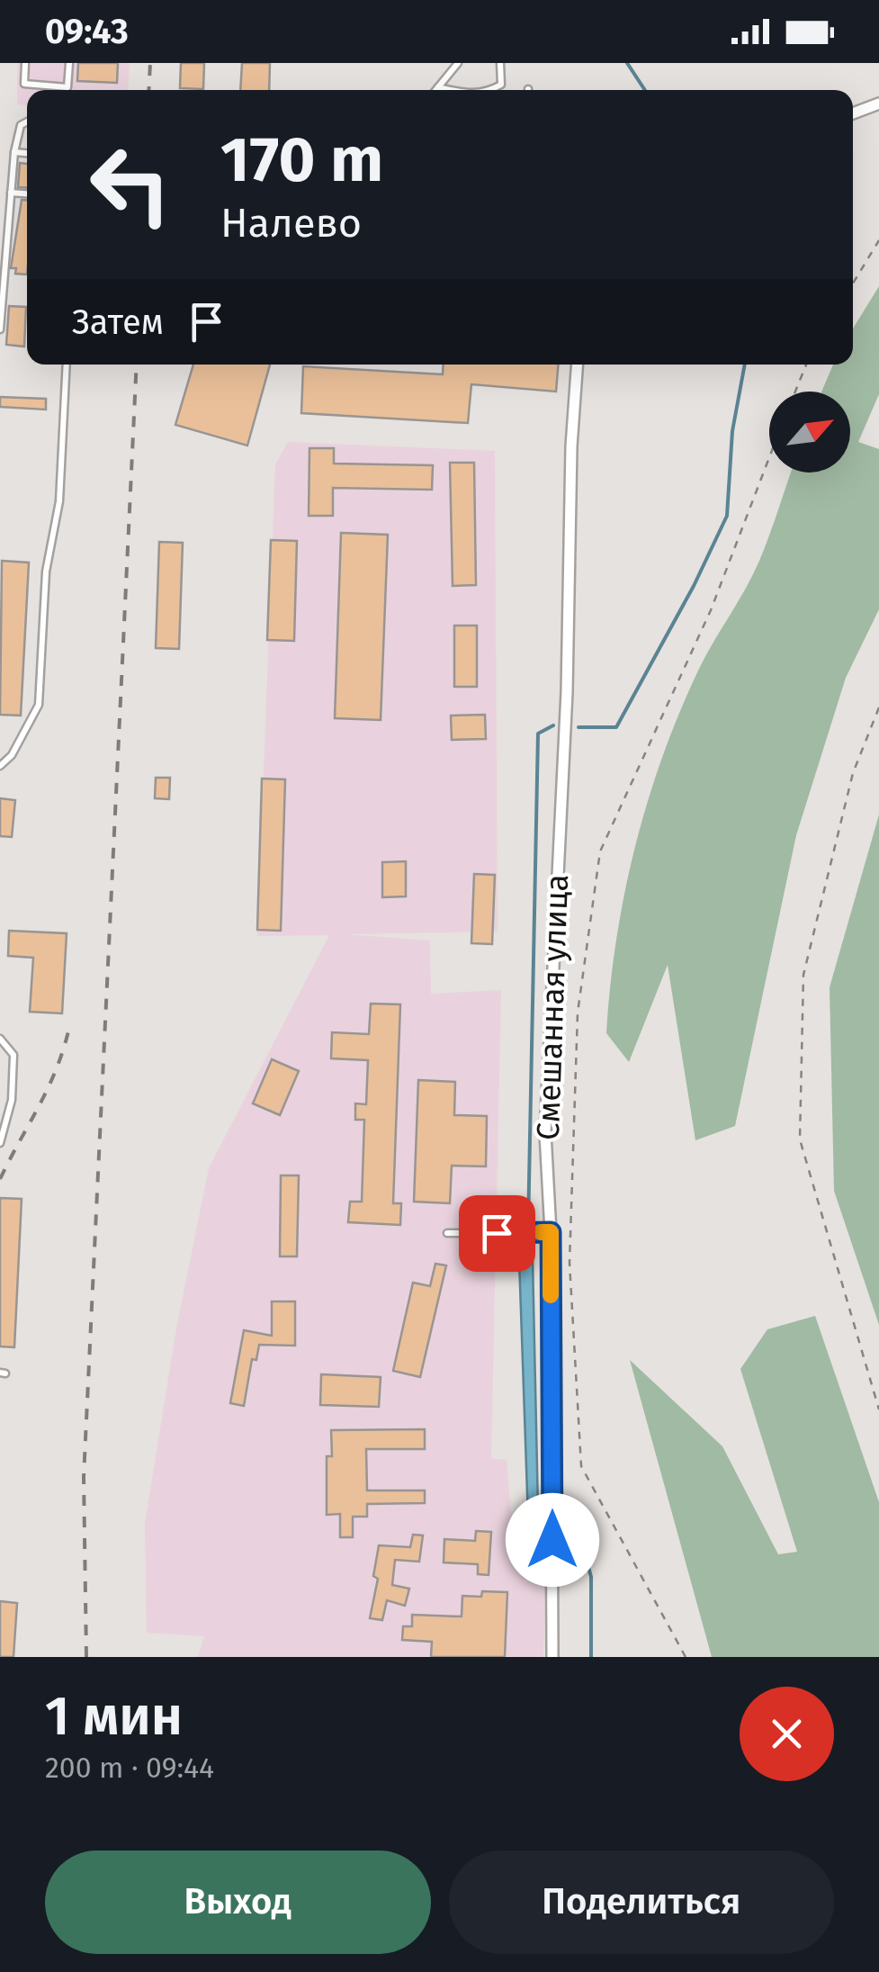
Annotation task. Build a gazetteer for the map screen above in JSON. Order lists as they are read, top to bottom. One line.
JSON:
{"streets":{"street":["Смешанная улица"]},"north":"top right","page":{"status":"09:43","turn":["170 m","Налево"],"then":"Затем","heading":["1 мин","200 m · 09:44"],"buttons":["Выход","Поделиться"]}}
